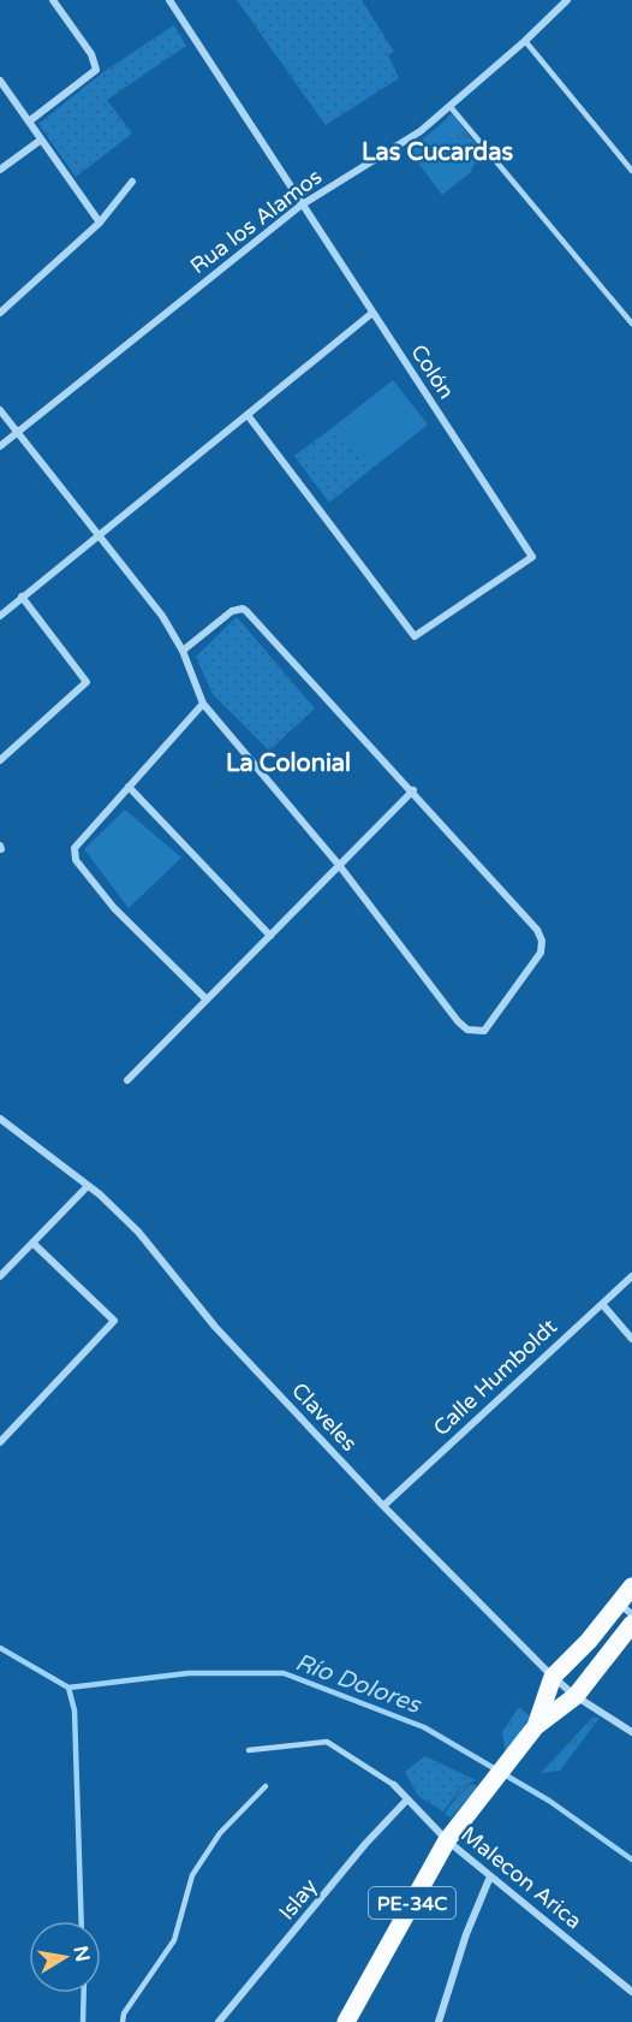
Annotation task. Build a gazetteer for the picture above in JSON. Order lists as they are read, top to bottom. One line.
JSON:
{"streets":{"main road":["PE-34C"],"street":["Rua los Alamos","Colón","Calle Humboldt","Claveles","Malecon Arica","Islay"]},"crossings":[["Rua los Alamos","Colón"],["Calle Humboldt","Claveles"],["Claveles","PE-34C"],["Malecon Arica","Islay"],["Malecon Arica","PE-34C"]],"districts":["Las Cucardas","La Colonial"],"water":["Río Dolores"],"north":"right"}
